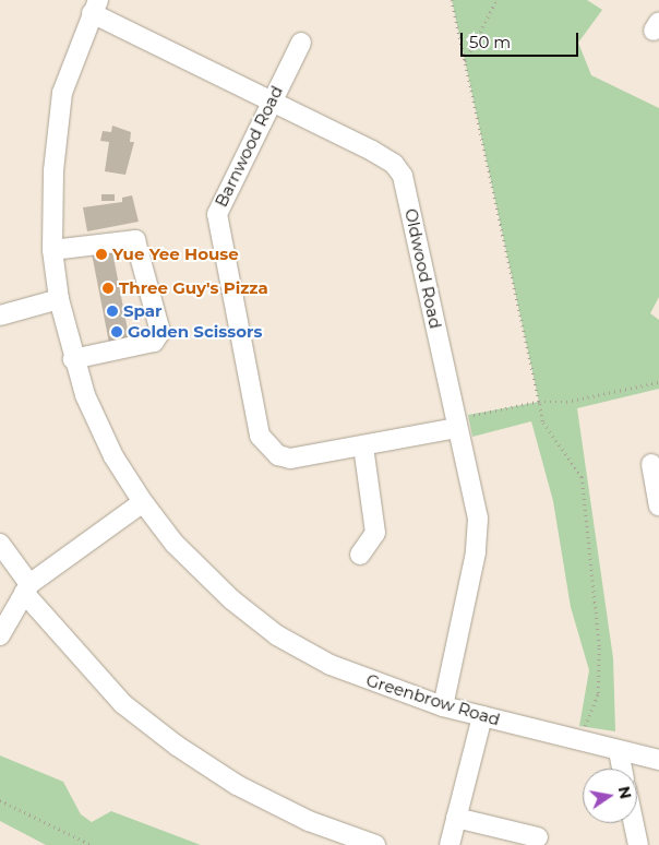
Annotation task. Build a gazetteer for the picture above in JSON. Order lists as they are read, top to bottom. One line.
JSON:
{"streets":{"street":["Barnwood Road","Oldwood Road","Greenbrow Road"]},"crossings":[["Barnwood Road","Oldwood Road"],["Oldwood Road","Greenbrow Road"]],"places":["Yue Yee House","Three Guy's Pizza","Spar","Golden Scissors"],"scale_bar":"50 m","north":"right"}
